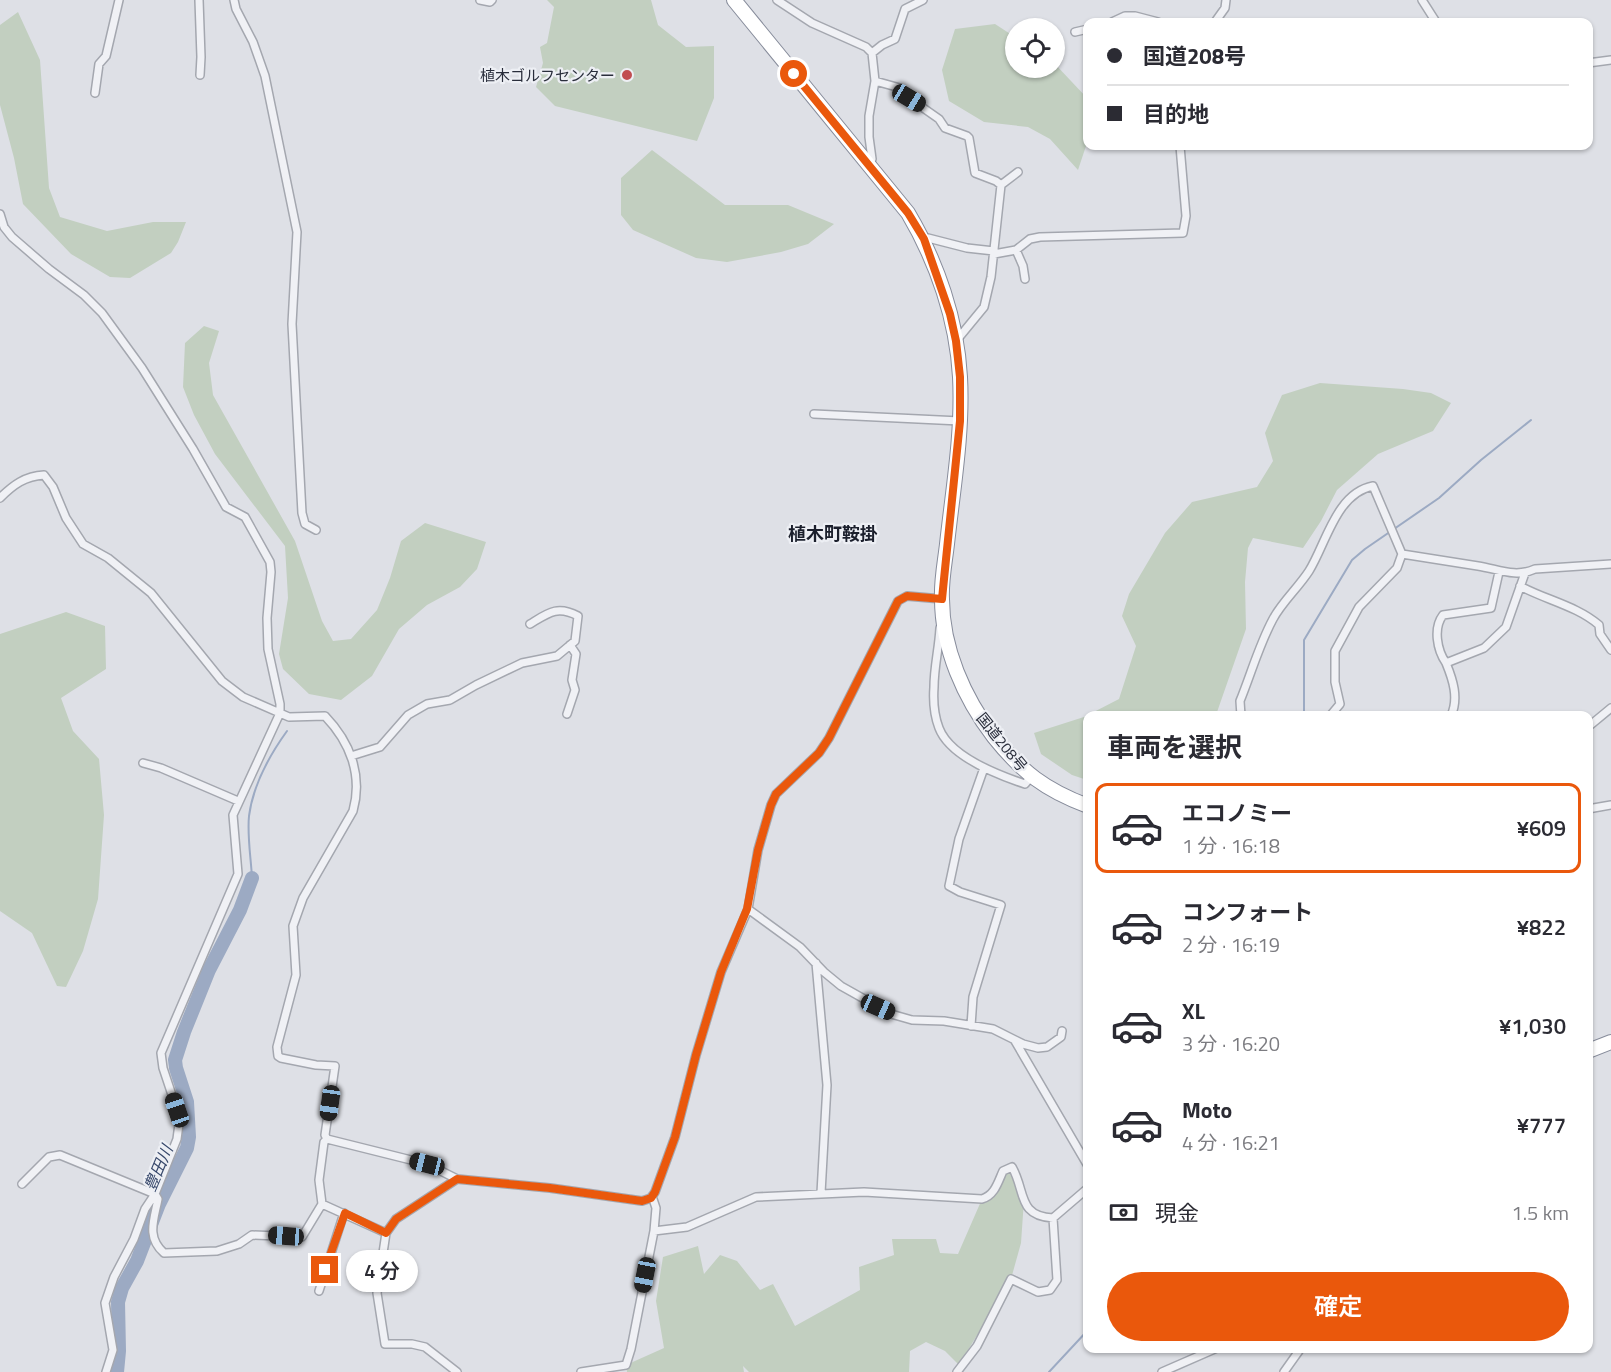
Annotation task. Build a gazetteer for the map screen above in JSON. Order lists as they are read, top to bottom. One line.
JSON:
{"streets":{"highway":["国道208号"]},"districts":["植木町鞍掛"],"water":["豊田川"],"places":["植木ゴルフセンター"],"page":{"banner":["国道208号","目的地"],"heading":"車両を選択","list":[{"name":"エコノミー","note":"1 分 · 16:18","value":"¥609"},{"name":"コンフォート","note":"2 分 · 16:19","value":"¥822"},{"name":"XL","note":"3 分 · 16:20","value":"¥1,030"},{"name":"Moto","note":"4 分 · 16:21","value":"¥777"}],"pay":["現金","1.5 km"],"bubble":"4 分","buttons":"確定"}}
